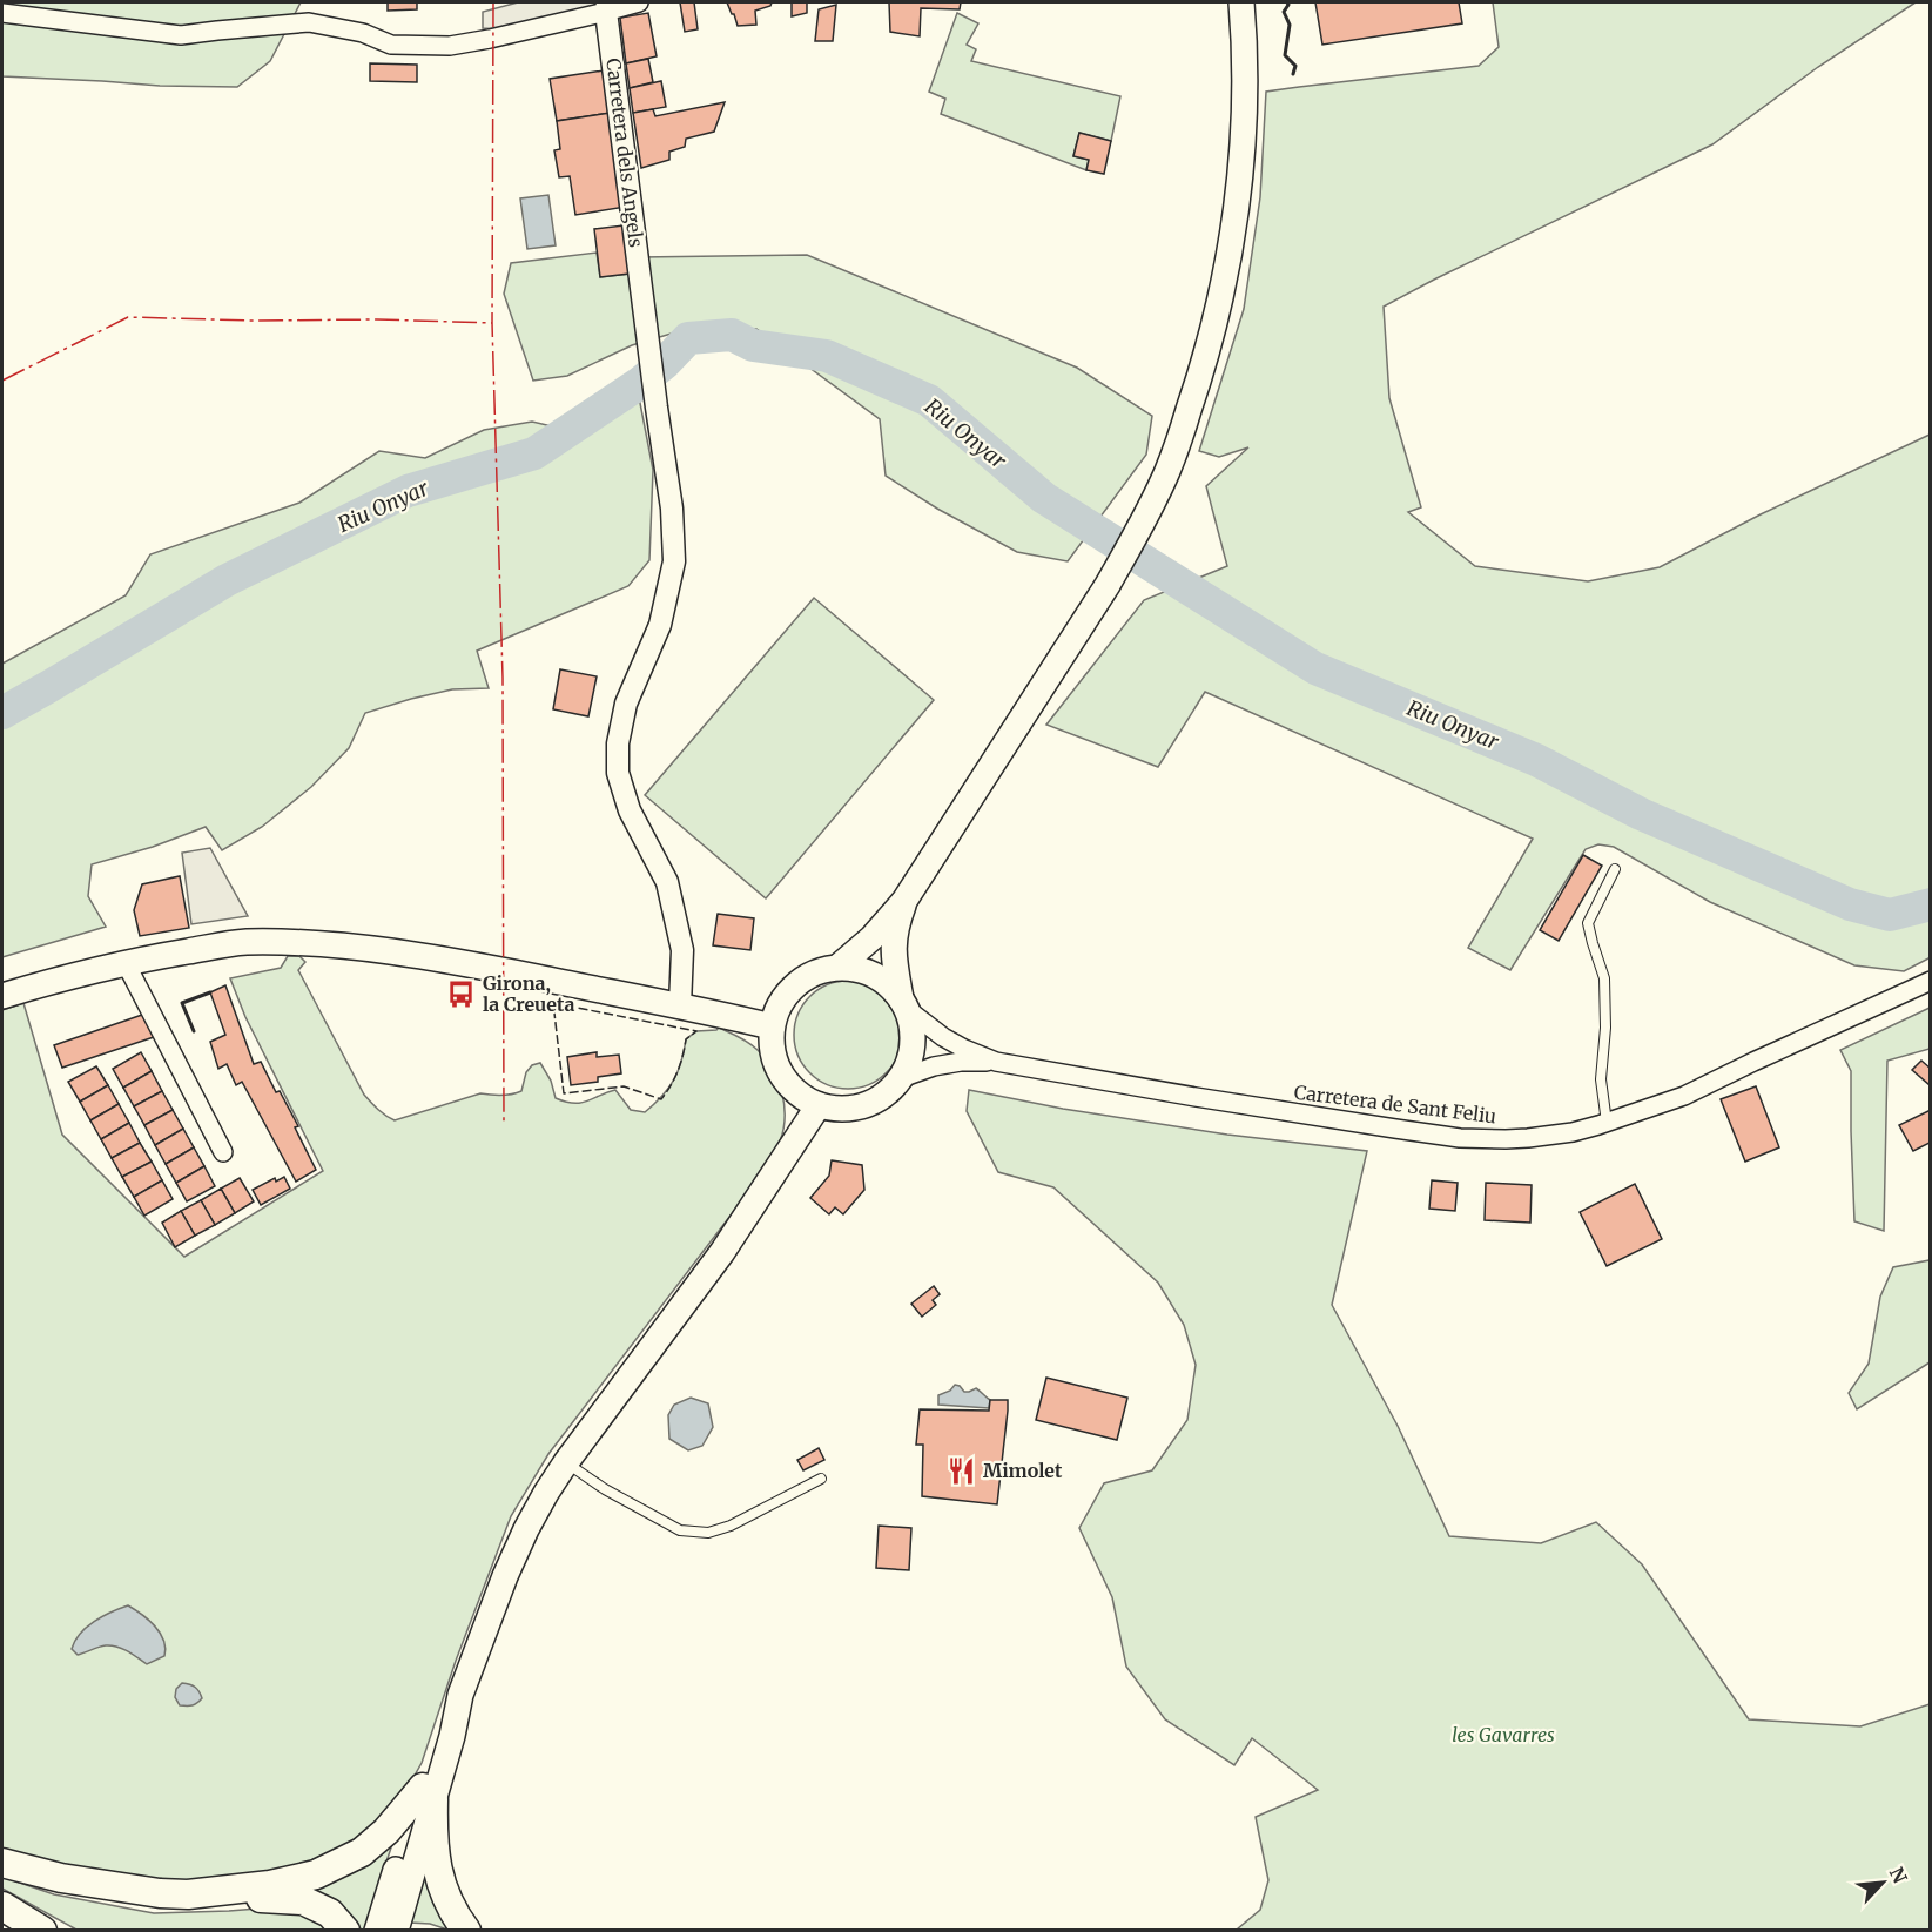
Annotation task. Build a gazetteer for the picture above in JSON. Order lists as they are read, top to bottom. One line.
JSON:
{"streets":{"street":["Carretera dels Angels","Carretera de Sant Feliu"]},"water":["Riu Onyar"],"parks":["les Gavarres"],"places":{"bus stop":["Girona, la Creueta"],"restaurant":["Mimolet"]},"north":"top right"}
